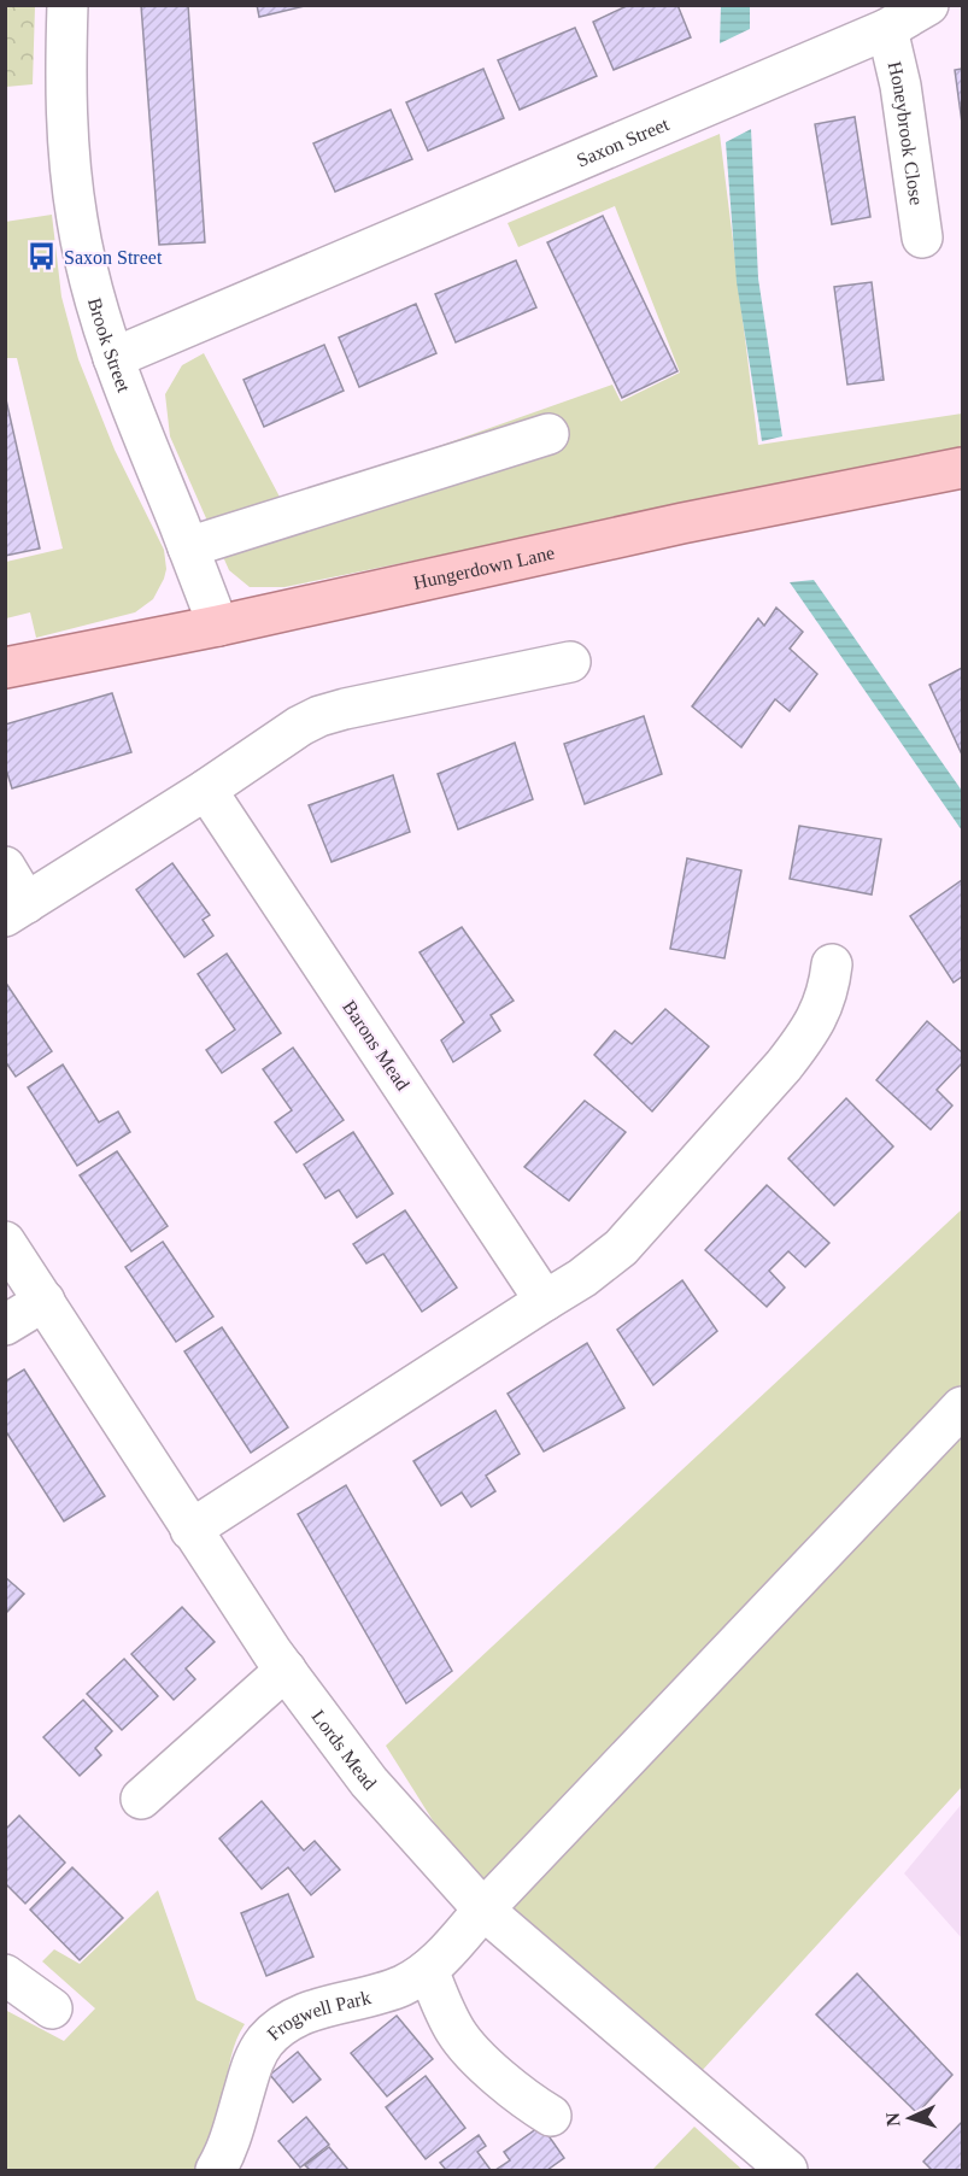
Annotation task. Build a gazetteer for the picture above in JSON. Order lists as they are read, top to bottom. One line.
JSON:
{"streets":{"main road":["Hungerdown Lane"],"street":["Honeybrook Close","Saxon Street","Brook Street","Barons Mead","Lords Mead","Frogwell Park"]},"crossings":[["Honeybrook Close","Saxon Street"],["Saxon Street","Brook Street"],["Brook Street","Hungerdown Lane"],["Lords Mead","Frogwell Park"]],"places":{"bus stop":["Saxon Street"]},"north":"left"}
